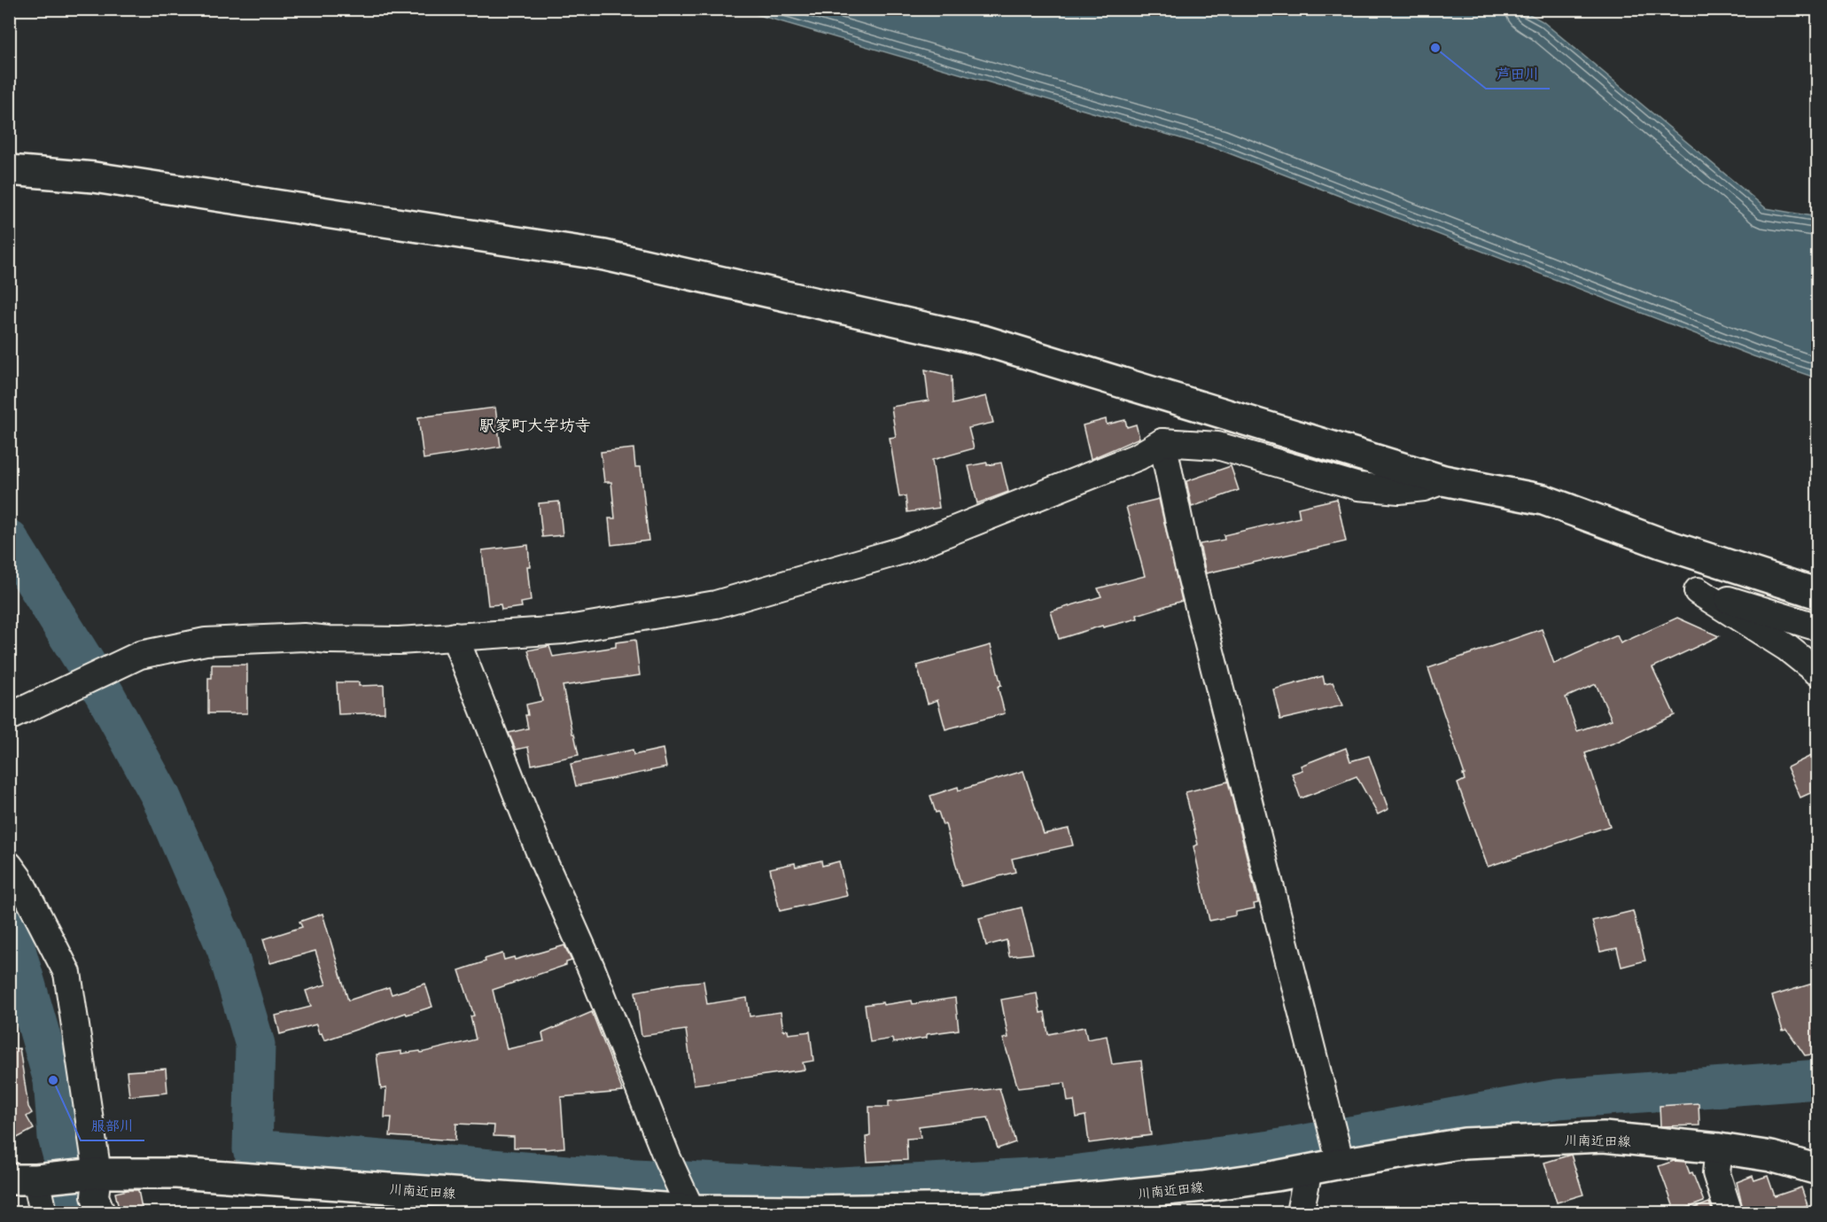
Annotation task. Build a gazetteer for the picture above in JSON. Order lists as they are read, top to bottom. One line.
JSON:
{"streets":{"street":["川南近田線"]},"districts":["駅家町大字坊寺"],"places":["芦田川","服部川"]}
